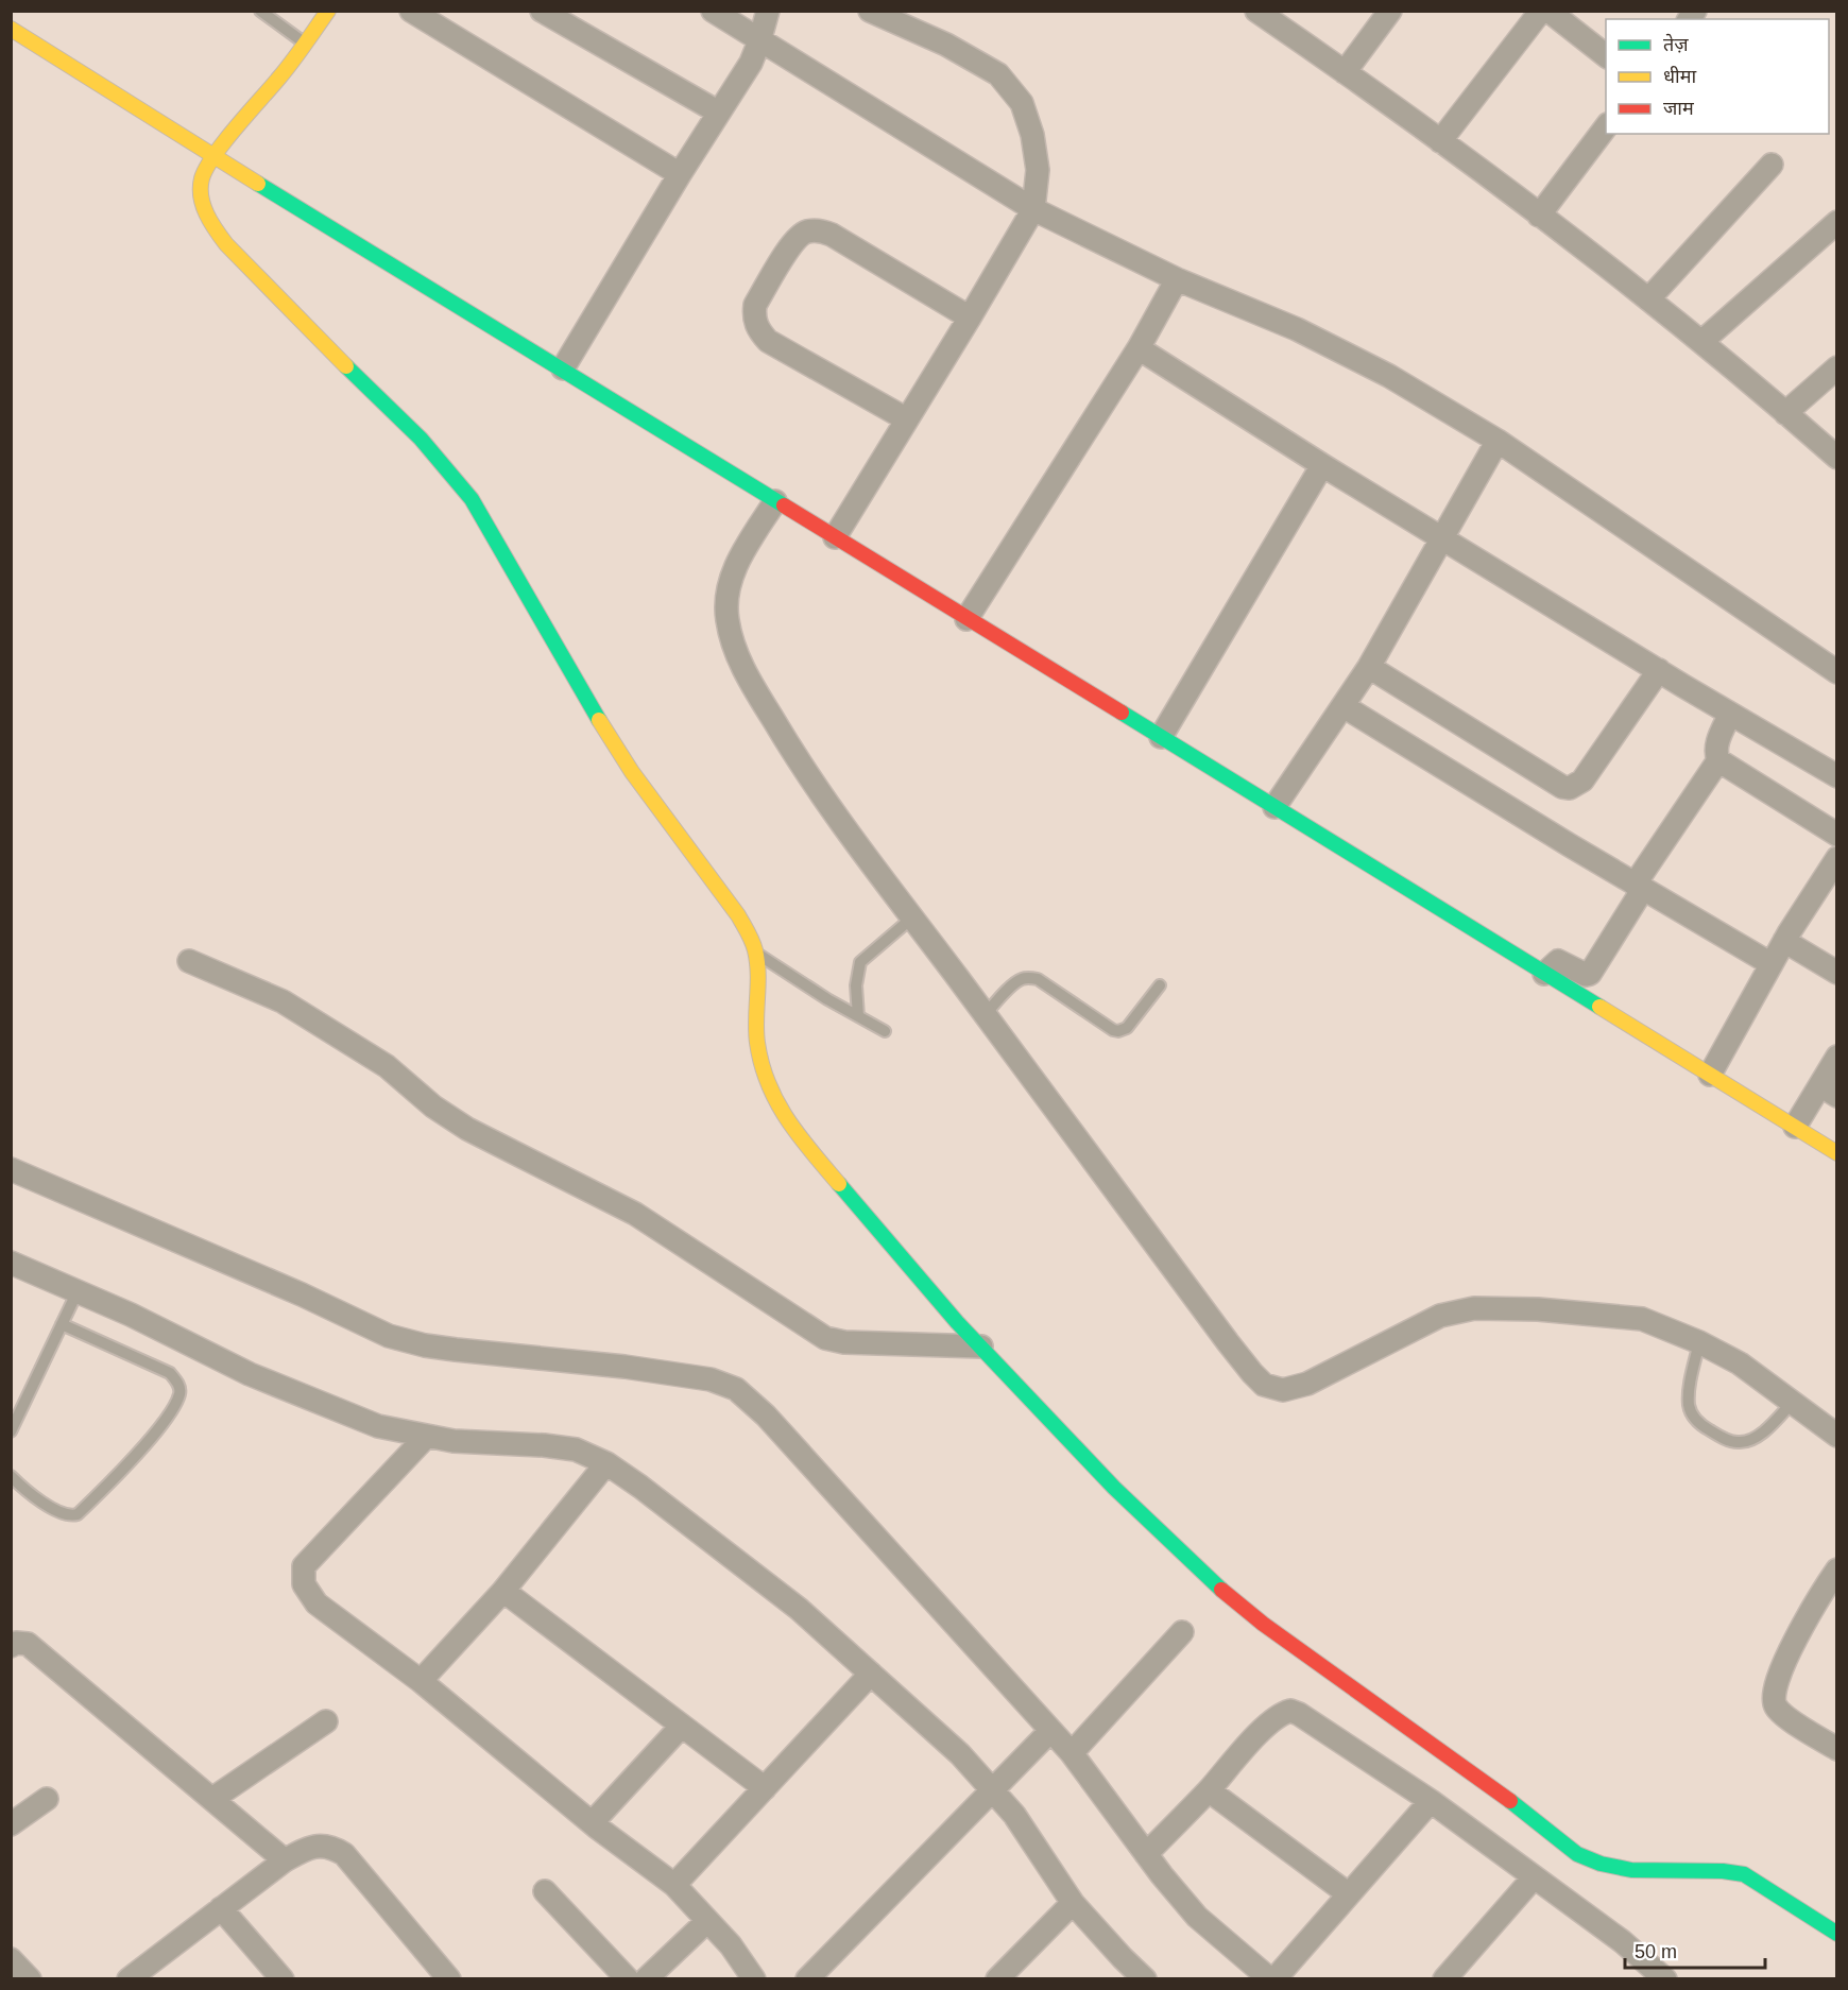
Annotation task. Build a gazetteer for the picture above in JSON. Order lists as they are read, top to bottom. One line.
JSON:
{"legend":["तेज़","धीमा","जाम"],"scale_bar":"50 m"}
